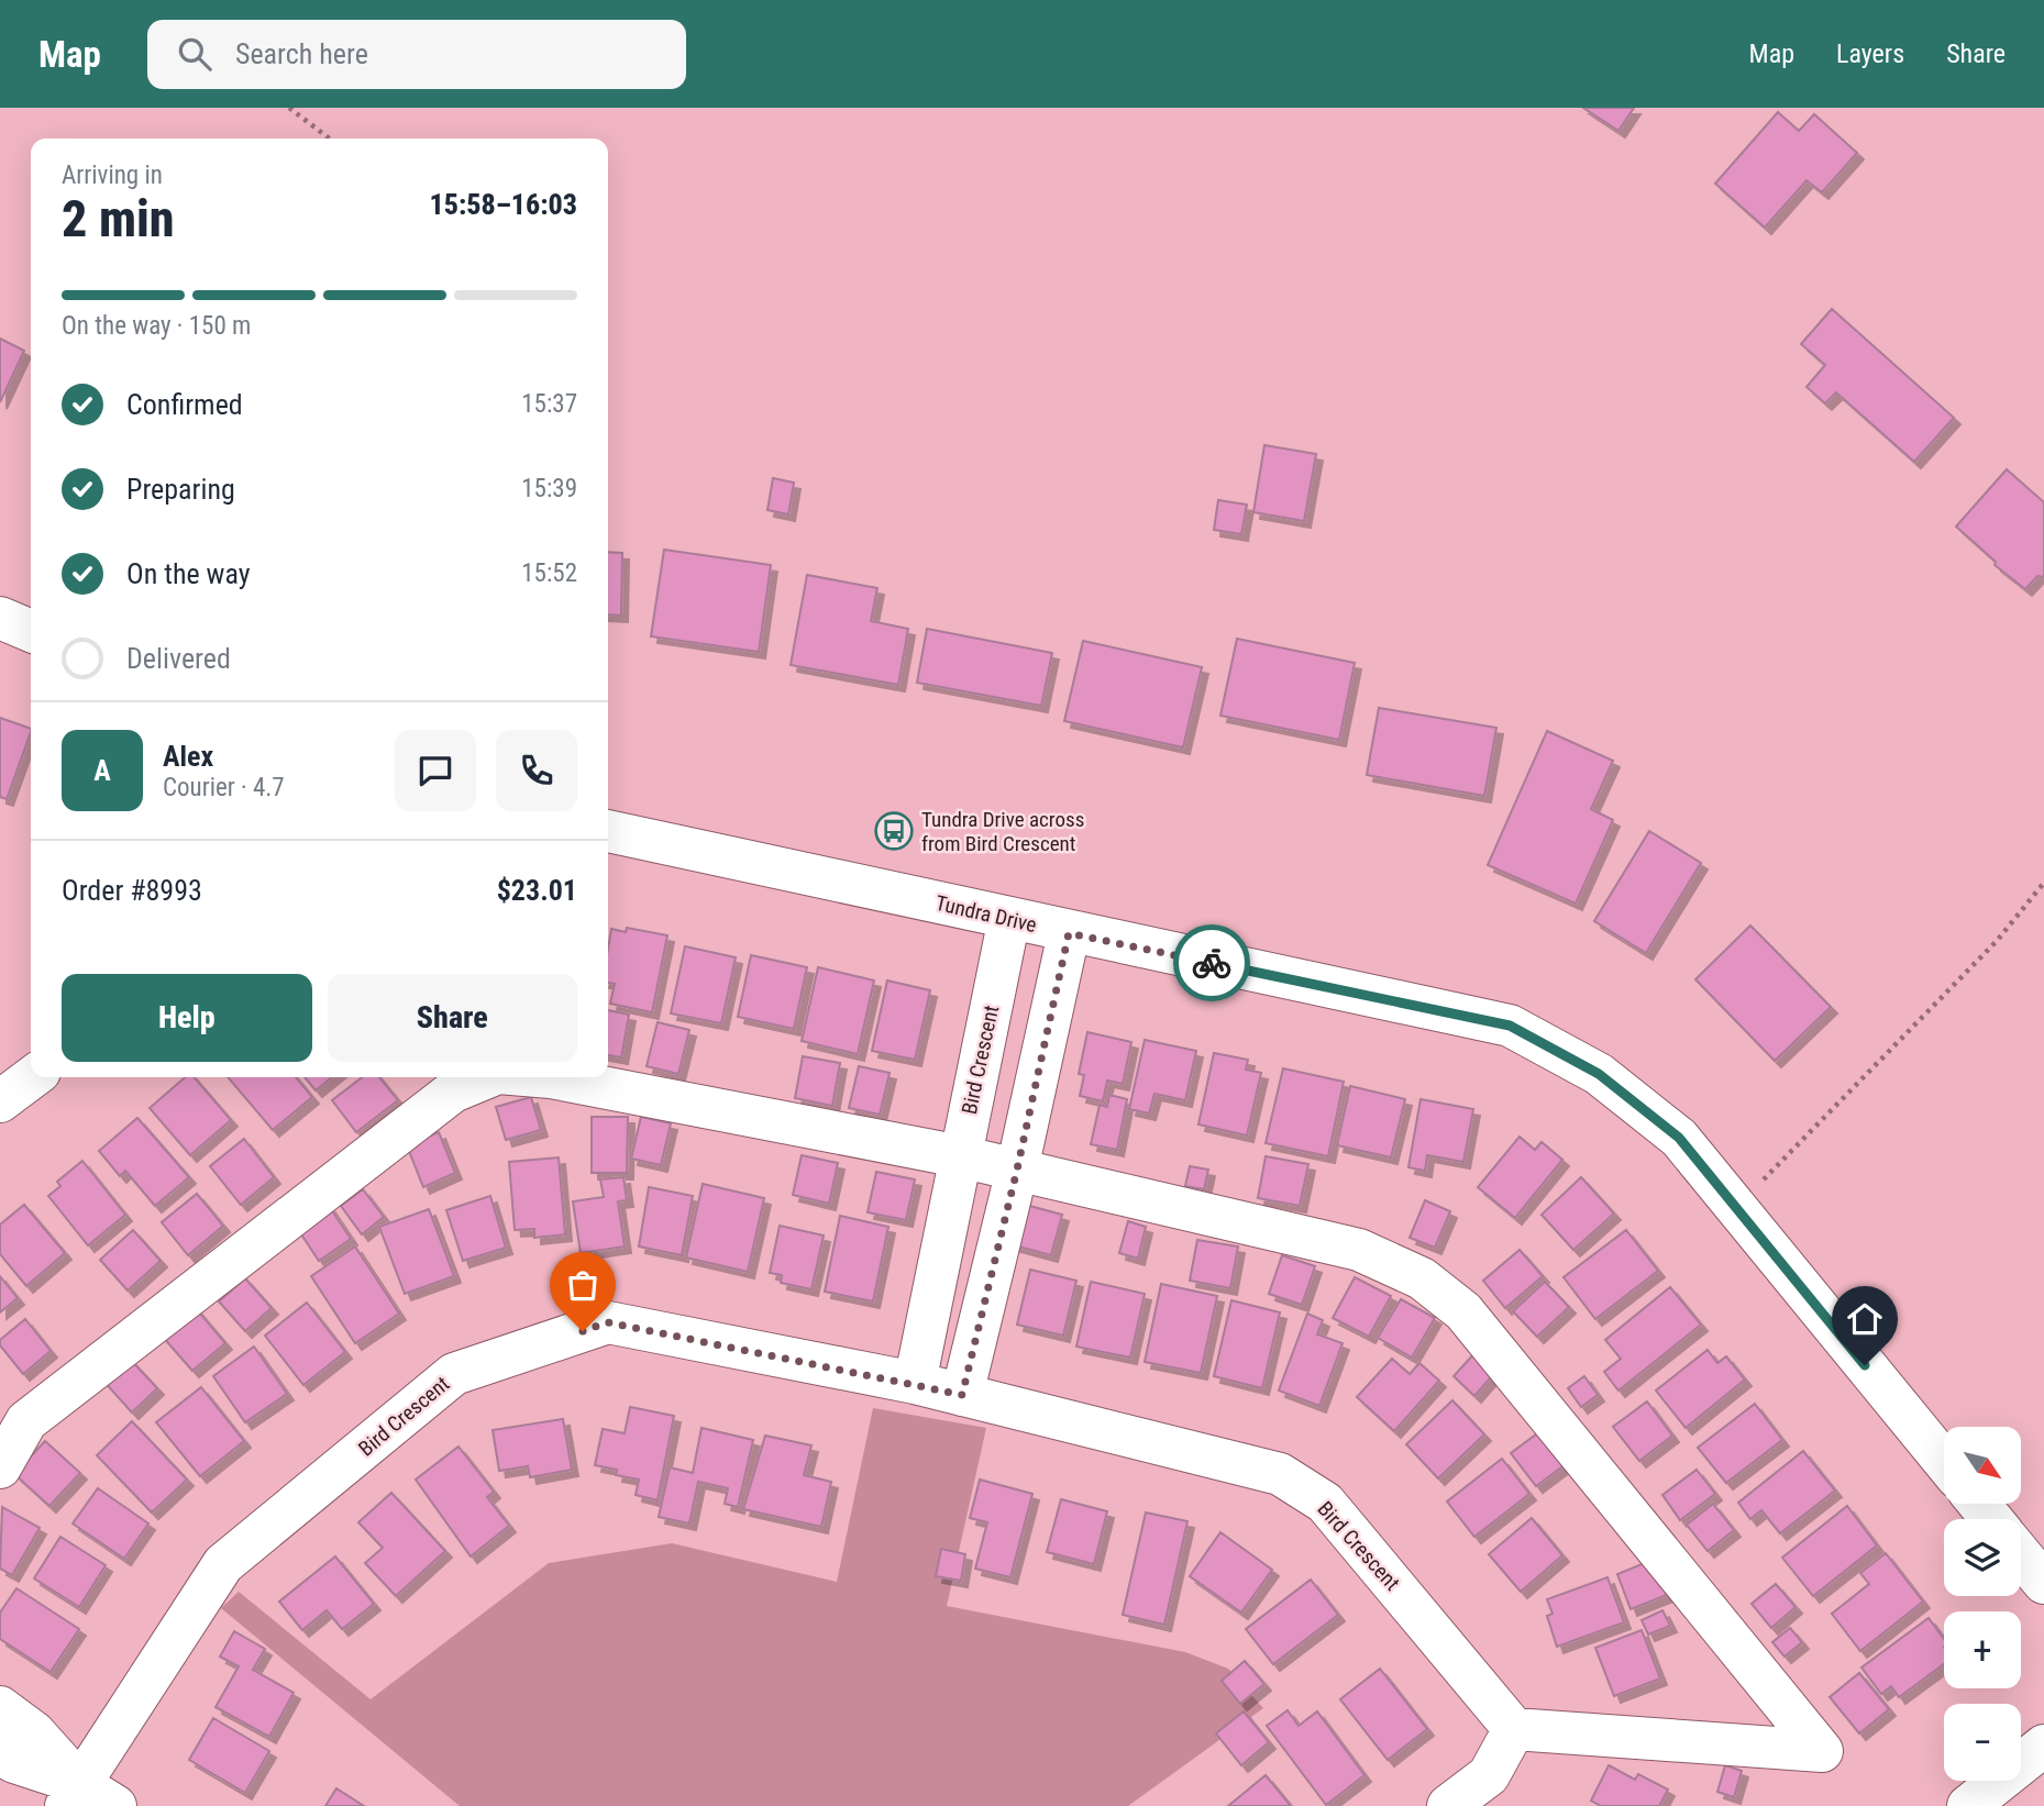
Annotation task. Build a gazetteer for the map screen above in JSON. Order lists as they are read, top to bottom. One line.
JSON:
{"streets":{"street":["Tundra Drive","Bird Crescent"]},"crossings":[["Tundra Drive","Bird Crescent"]],"places":{"bus stop":["Tundra Drive across from Bird Crescent"]},"north":"bottom right","page":{"header":"Map","search":"Search here","nav":["Map","Layers","Share"],"heading":["2 min","Arriving in","15:58–16:03"],"panel":["Alex","Courier · 4.7","Order #8993","$23.01"],"bar":"On the way · 150 m","list":[["Confirmed","15:37"],["Preparing","15:39"],["On the way","15:52"],"Delivered"],"round":"A","buttons":["Help","Share"],"map_buttons":["+","−"]}}
